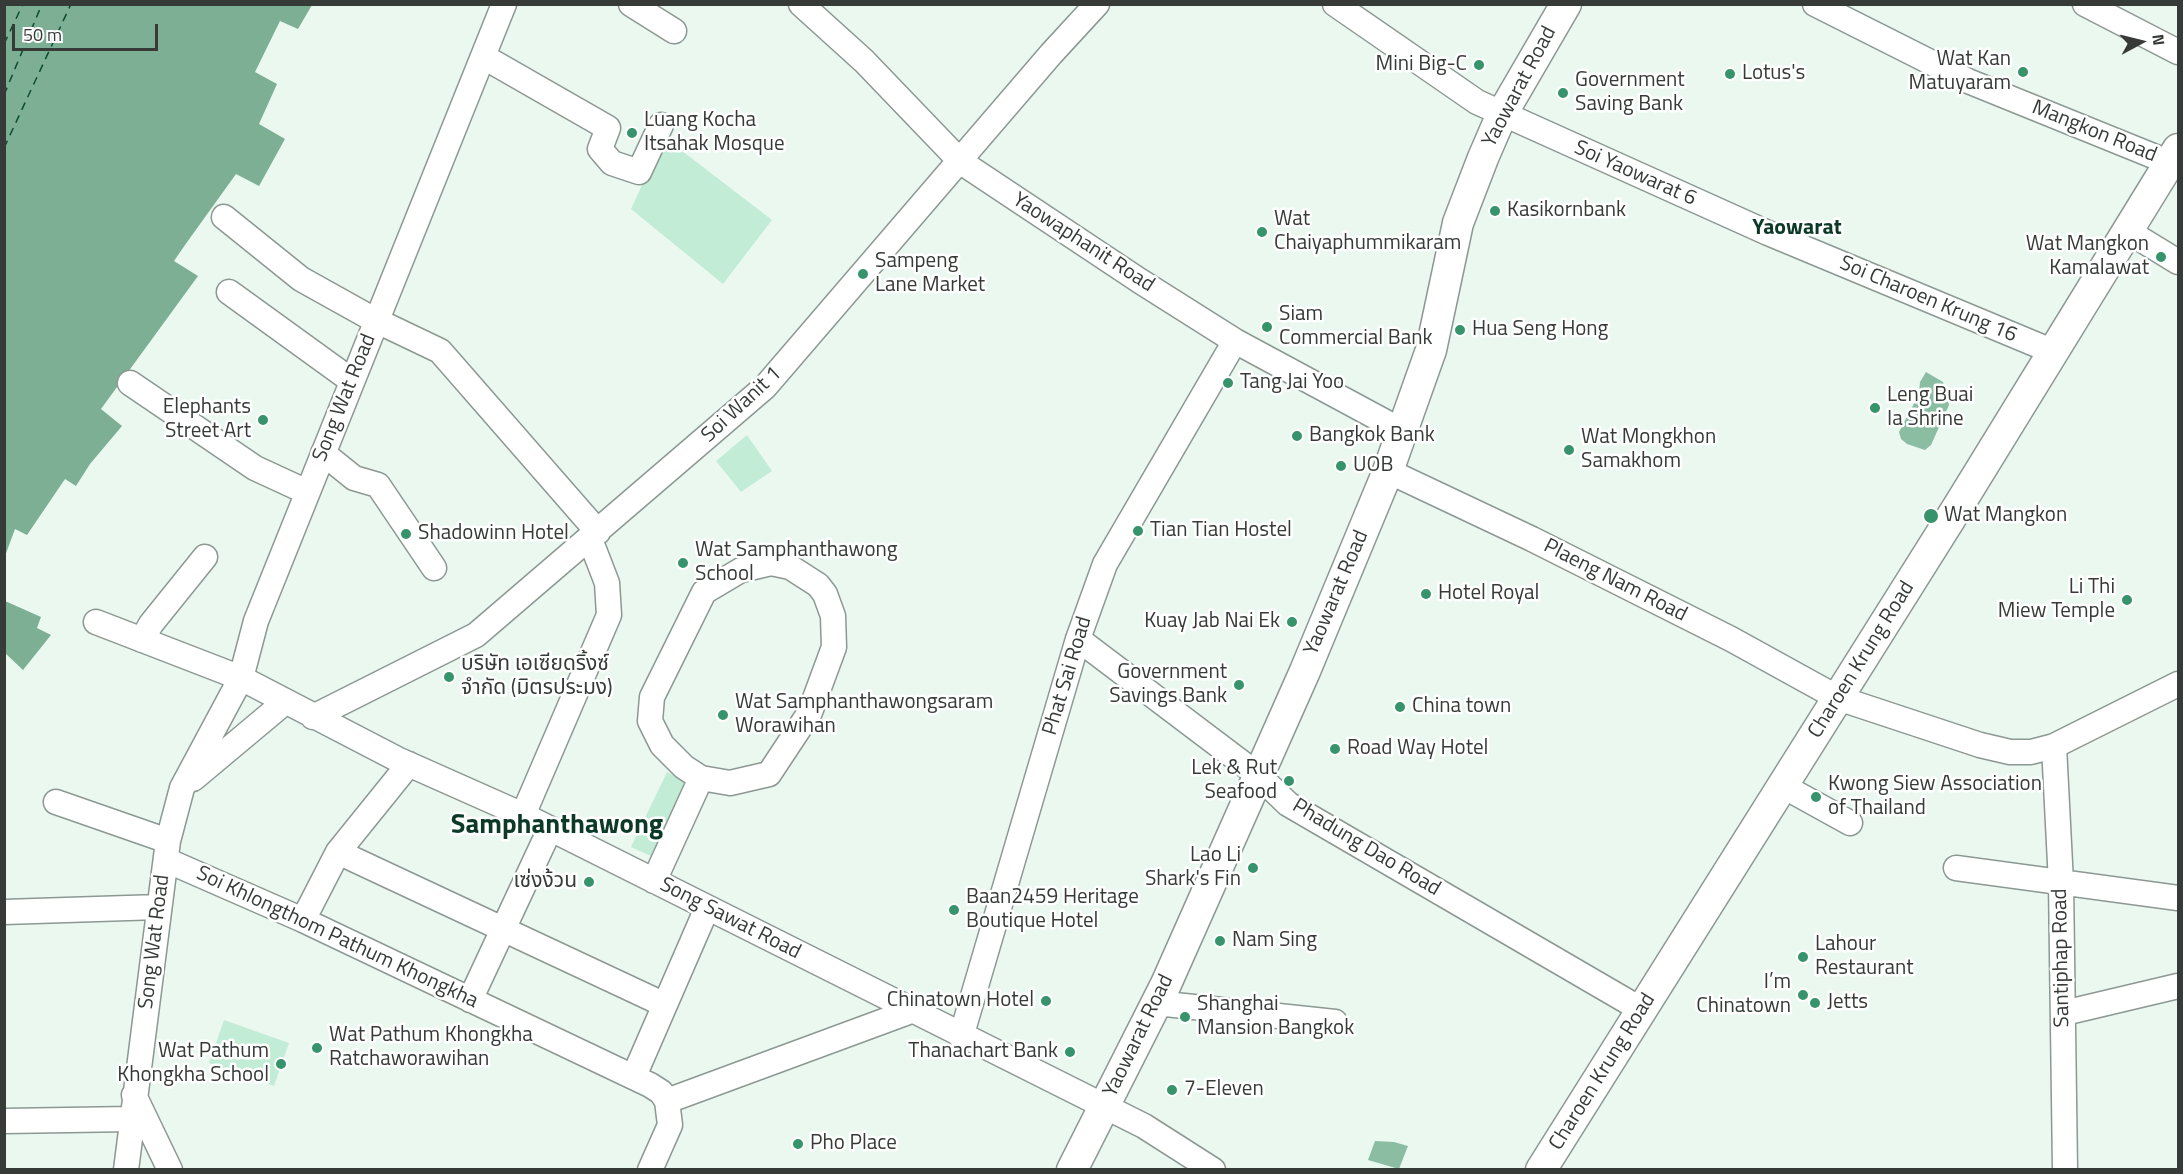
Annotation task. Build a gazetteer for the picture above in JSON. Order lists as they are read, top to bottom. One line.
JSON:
{"streets":{"main road":["Yaowarat Road","Charoen Krung Road"],"street":["Mangkon Road","Soi Yaowarat 6","Yaowaphanit Road","Soi Charoen Krung 16","Song Wat Road","Soi Wanit 1","Plaeng Nam Road","Phat Sai Road","Phadung Dao Road","Song Sawat Road","Soi Khlongthom Pathum Khongkha","Santiphap Road"]},"crossings":[["Yaowarat Road","Soi Yaowarat 6"],["Yaowarat Road","Yaowaphanit Road"],["Yaowarat Road","Plaeng Nam Road"],["Yaowarat Road","Phadung Dao Road"],["Yaowarat Road","Song Sawat Road"],["Mangkon Road","Charoen Krung Road"],["Soi Yaowarat 6","Soi Charoen Krung 16"],["Yaowaphanit Road","Soi Wanit 1"],["Yaowaphanit Road","Phat Sai Road"],["Soi Charoen Krung 16","Charoen Krung Road"],["Song Wat Road","Song Sawat Road"],["Song Wat Road","Soi Khlongthom Pathum Khongkha"],["Soi Wanit 1","Song Sawat Road"],["Plaeng Nam Road","Charoen Krung Road"],["Plaeng Nam Road","Santiphap Road"],["Charoen Krung Road","Phadung Dao Road"],["Phat Sai Road","Phadung Dao Road"],["Phat Sai Road","Song Sawat Road"]],"districts":["Yaowarat","Samphanthawong"],"places":["Mini Big-C","Wat Kan Matuyaram","Lotus's","Government Saving Bank","Luang Kocha Itsahak Mosque","Kasikornbank","Wat Chaiyaphummikaram","Wat Mangkon Kamalawat","Sampeng Lane Market","Siam Commercial Bank","Hua Seng Hong","Tang Jai Yoo","Leng Buai Ia Shrine","Elephants Street Art","Bangkok Bank","Wat Mongkhon Samakhom","UOB","Wat Mangkon","Tian Tian Hostel","Shadowinn Hotel","Wat Samphanthawong School","Hotel Royal","Li Thi Miew Temple","Kuay Jab Nai Ek","บริษัท เอเซียดริ้งซ์ จำกัด (มิตรประมง)","Government Savings Bank","China town","Wat Samphanthawongsaram Worawihan","Road Way Hotel","Lek & Rut Seafood","Kwong Siew Association of Thailand","Lao Li Shark's Fin","เซ่งง้วน","Baan2459 Heritage Boutique Hotel","Nam Sing","Lahour Restaurant","I’m Chinatown","Chinatown Hotel","Jetts","Shanghai Mansion Bangkok","Wat Pathum Khongkha Ratchaworawihan","Thanachart Bank","Wat Pathum Khongkha School","7-Eleven","Pho Place"],"scale_bar":"50 m","north":"right"}
